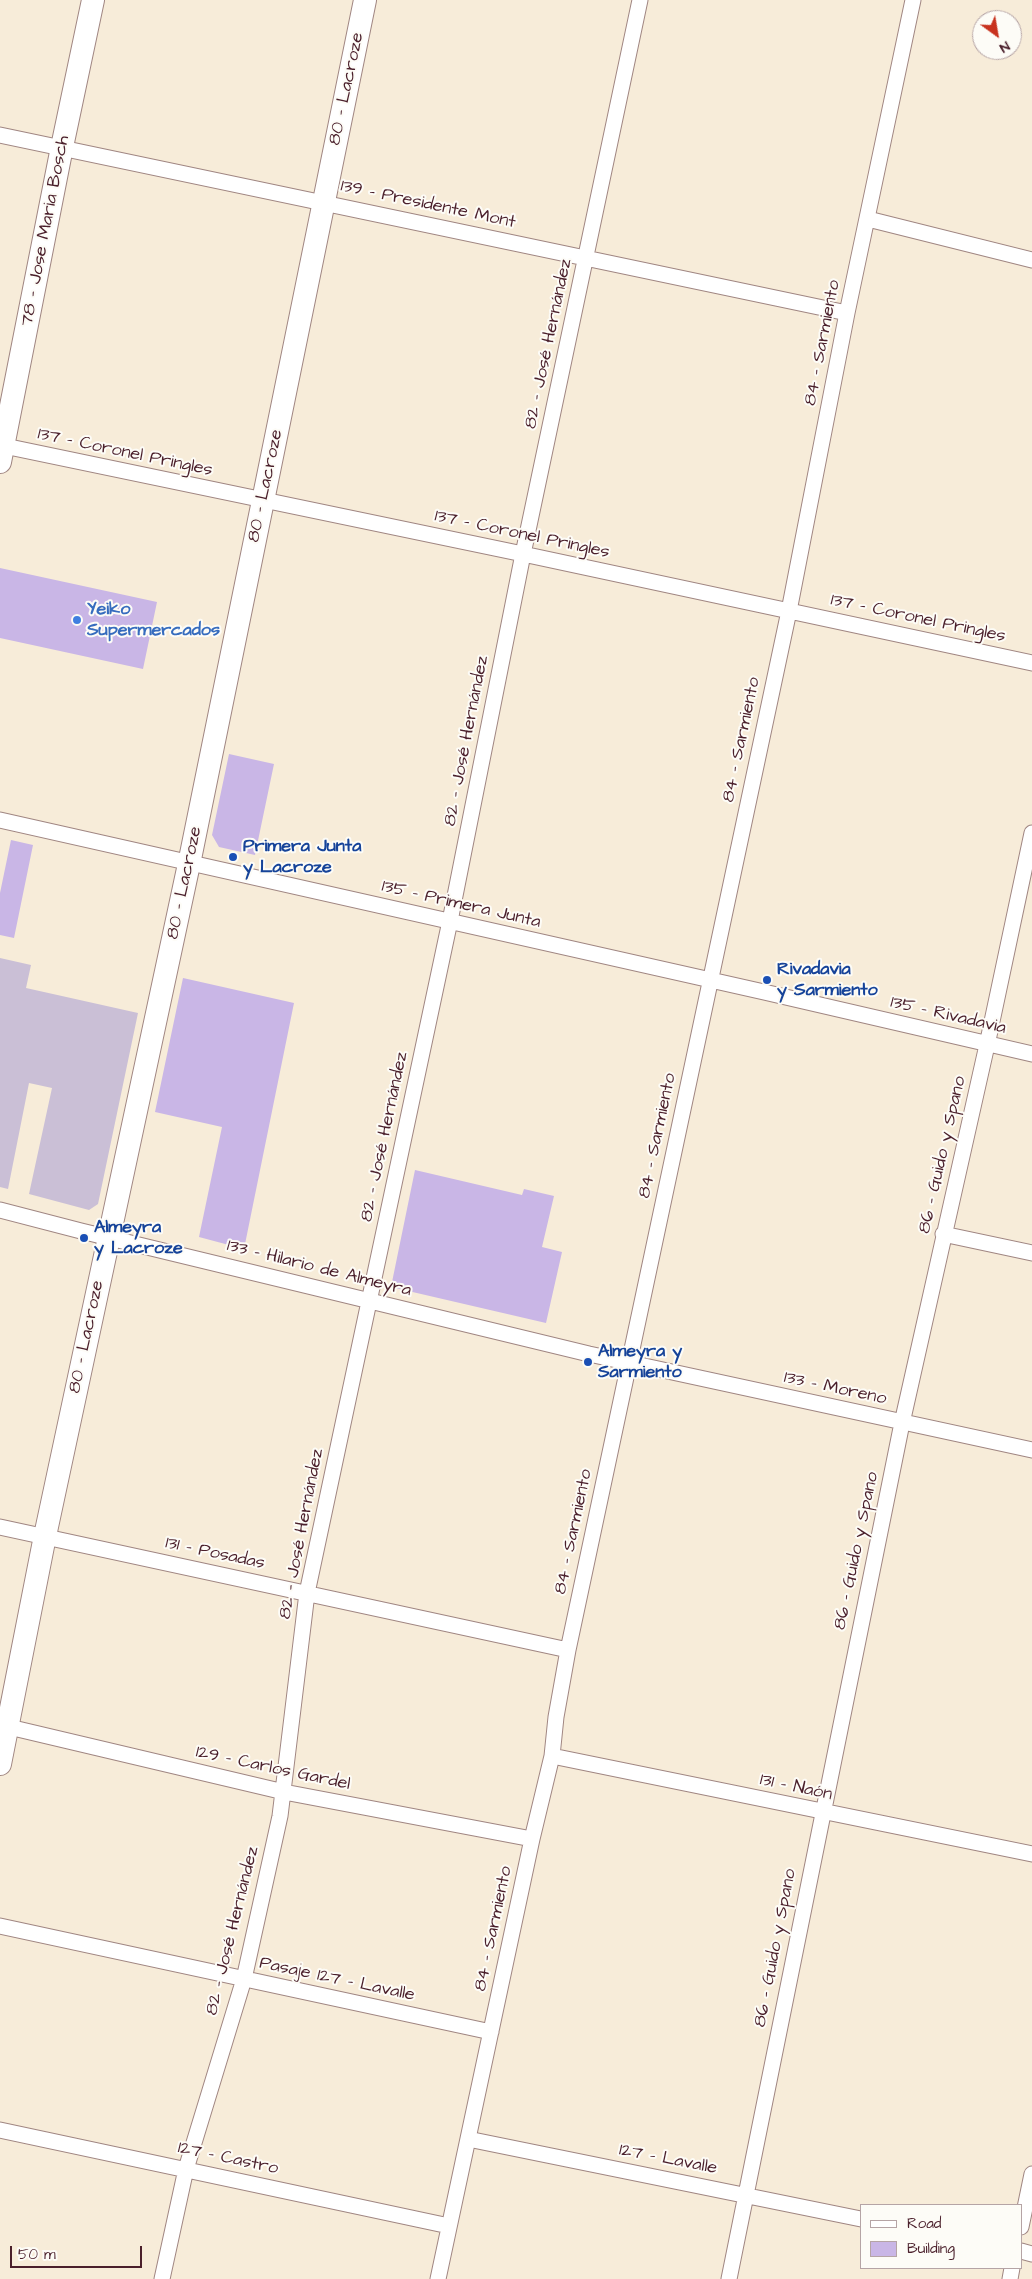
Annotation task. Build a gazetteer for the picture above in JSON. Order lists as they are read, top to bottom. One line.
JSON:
{"streets":{"street":["80 - Lacroze","139 - Presidente Mont","78 - Jose Maria Bosch","84 - Sarmiento","82 - José Hernández","137 - Coronel Pringles","135 - Primera Junta","135 - Rivadavia","86 - Guido y Spano","133 - Hilario de Almeyra","133 - Moreno","131 - Posadas","129 - Carlos Gardel","131 - Naón","Pasaje 127 - Lavalle","127 - Castro","127 - Lavalle"]},"crossings":[["80 - Lacroze","139 - Presidente Mont"],["80 - Lacroze","137 - Coronel Pringles"],["80 - Lacroze","135 - Primera Junta"],["80 - Lacroze","133 - Hilario de Almeyra"],["80 - Lacroze","131 - Posadas"],["80 - Lacroze","129 - Carlos Gardel"],["139 - Presidente Mont","78 - Jose Maria Bosch"],["139 - Presidente Mont","84 - Sarmiento"],["139 - Presidente Mont","82 - José Hernández"],["78 - Jose Maria Bosch","137 - Coronel Pringles"],["84 - Sarmiento","137 - Coronel Pringles"],["84 - Sarmiento","135 - Primera Junta"],["84 - Sarmiento","135 - Rivadavia"],["84 - Sarmiento","133 - Hilario de Almeyra"],["84 - Sarmiento","133 - Moreno"],["84 - Sarmiento","131 - Posadas"],["84 - Sarmiento","129 - Carlos Gardel"],["84 - Sarmiento","131 - Naón"],["84 - Sarmiento","Pasaje 127 - Lavalle"],["84 - Sarmiento","127 - Castro"],["84 - Sarmiento","127 - Lavalle"],["82 - José Hernández","137 - Coronel Pringles"],["82 - José Hernández","135 - Primera Junta"],["82 - José Hernández","133 - Hilario de Almeyra"],["82 - José Hernández","131 - Posadas"],["82 - José Hernández","129 - Carlos Gardel"],["82 - José Hernández","Pasaje 127 - Lavalle"],["82 - José Hernández","127 - Castro"],["135 - Primera Junta","135 - Rivadavia"],["135 - Rivadavia","86 - Guido y Spano"],["86 - Guido y Spano","133 - Moreno"],["86 - Guido y Spano","131 - Naón"],["86 - Guido y Spano","127 - Lavalle"],["133 - Hilario de Almeyra","133 - Moreno"]],"places":["Yeiko Supermercados","Primera Junta y Lacroze","Rivadavia y Sarmiento","Almeyra y Lacroze","Almeyra y Sarmiento"],"legend":["Road","Building"],"scale_bar":"50 m","north":"bottom right"}
